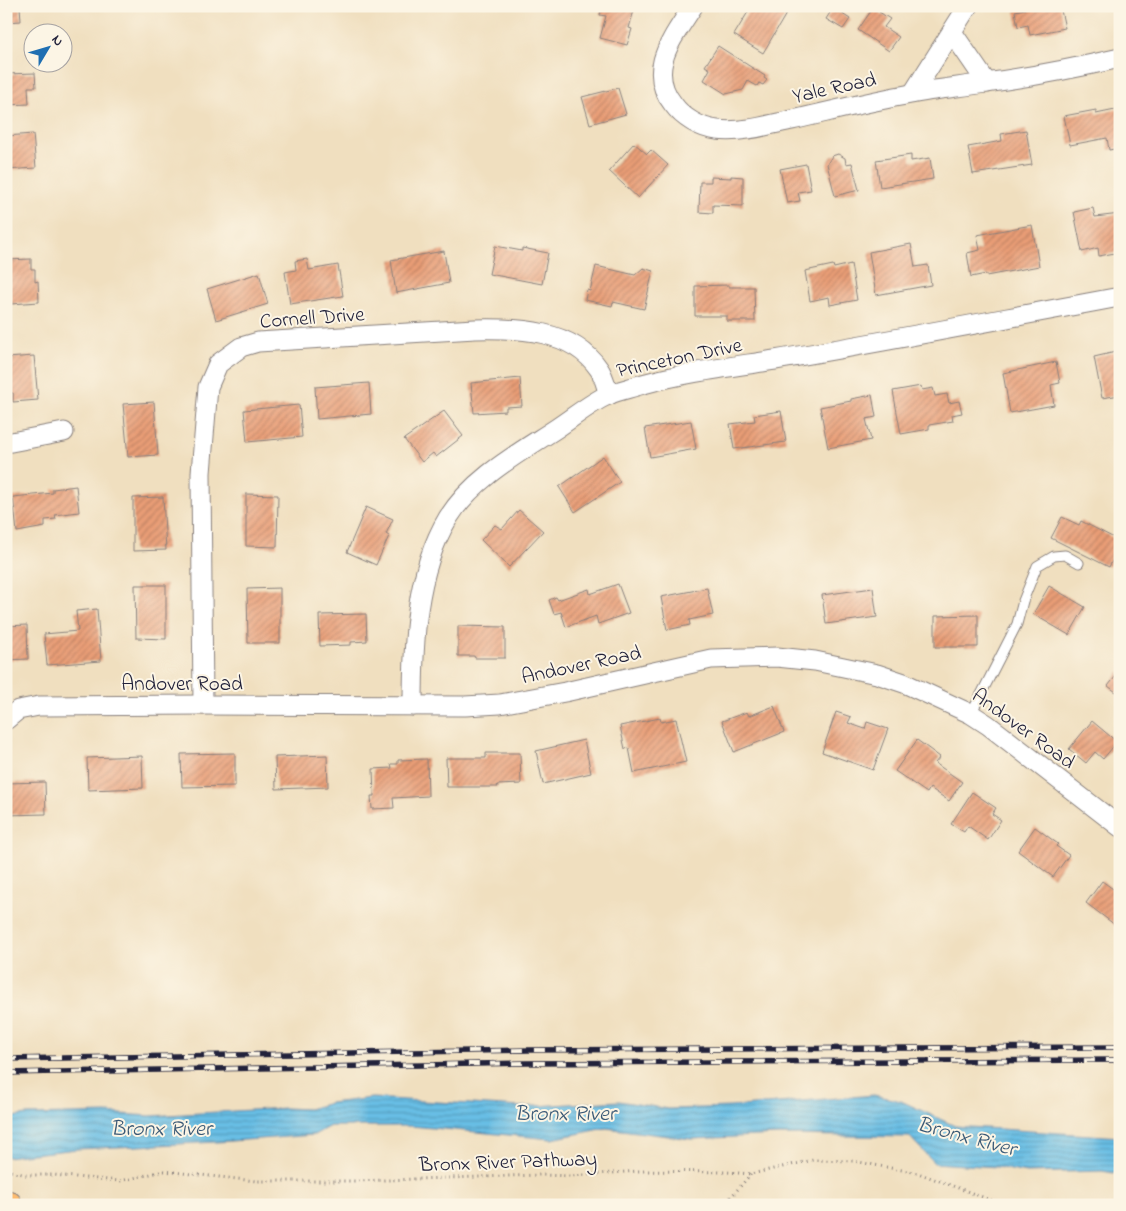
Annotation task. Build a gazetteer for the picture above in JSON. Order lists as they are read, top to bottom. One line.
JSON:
{"streets":{"street":["Yale Road","Cornell Drive","Princeton Drive","Andover Road"],"path":["Bronx River Pathway"]},"crossings":[["Cornell Drive","Princeton Drive"],["Cornell Drive","Andover Road"],["Princeton Drive","Andover Road"]],"water":["Bronx River"],"north":"top right"}
